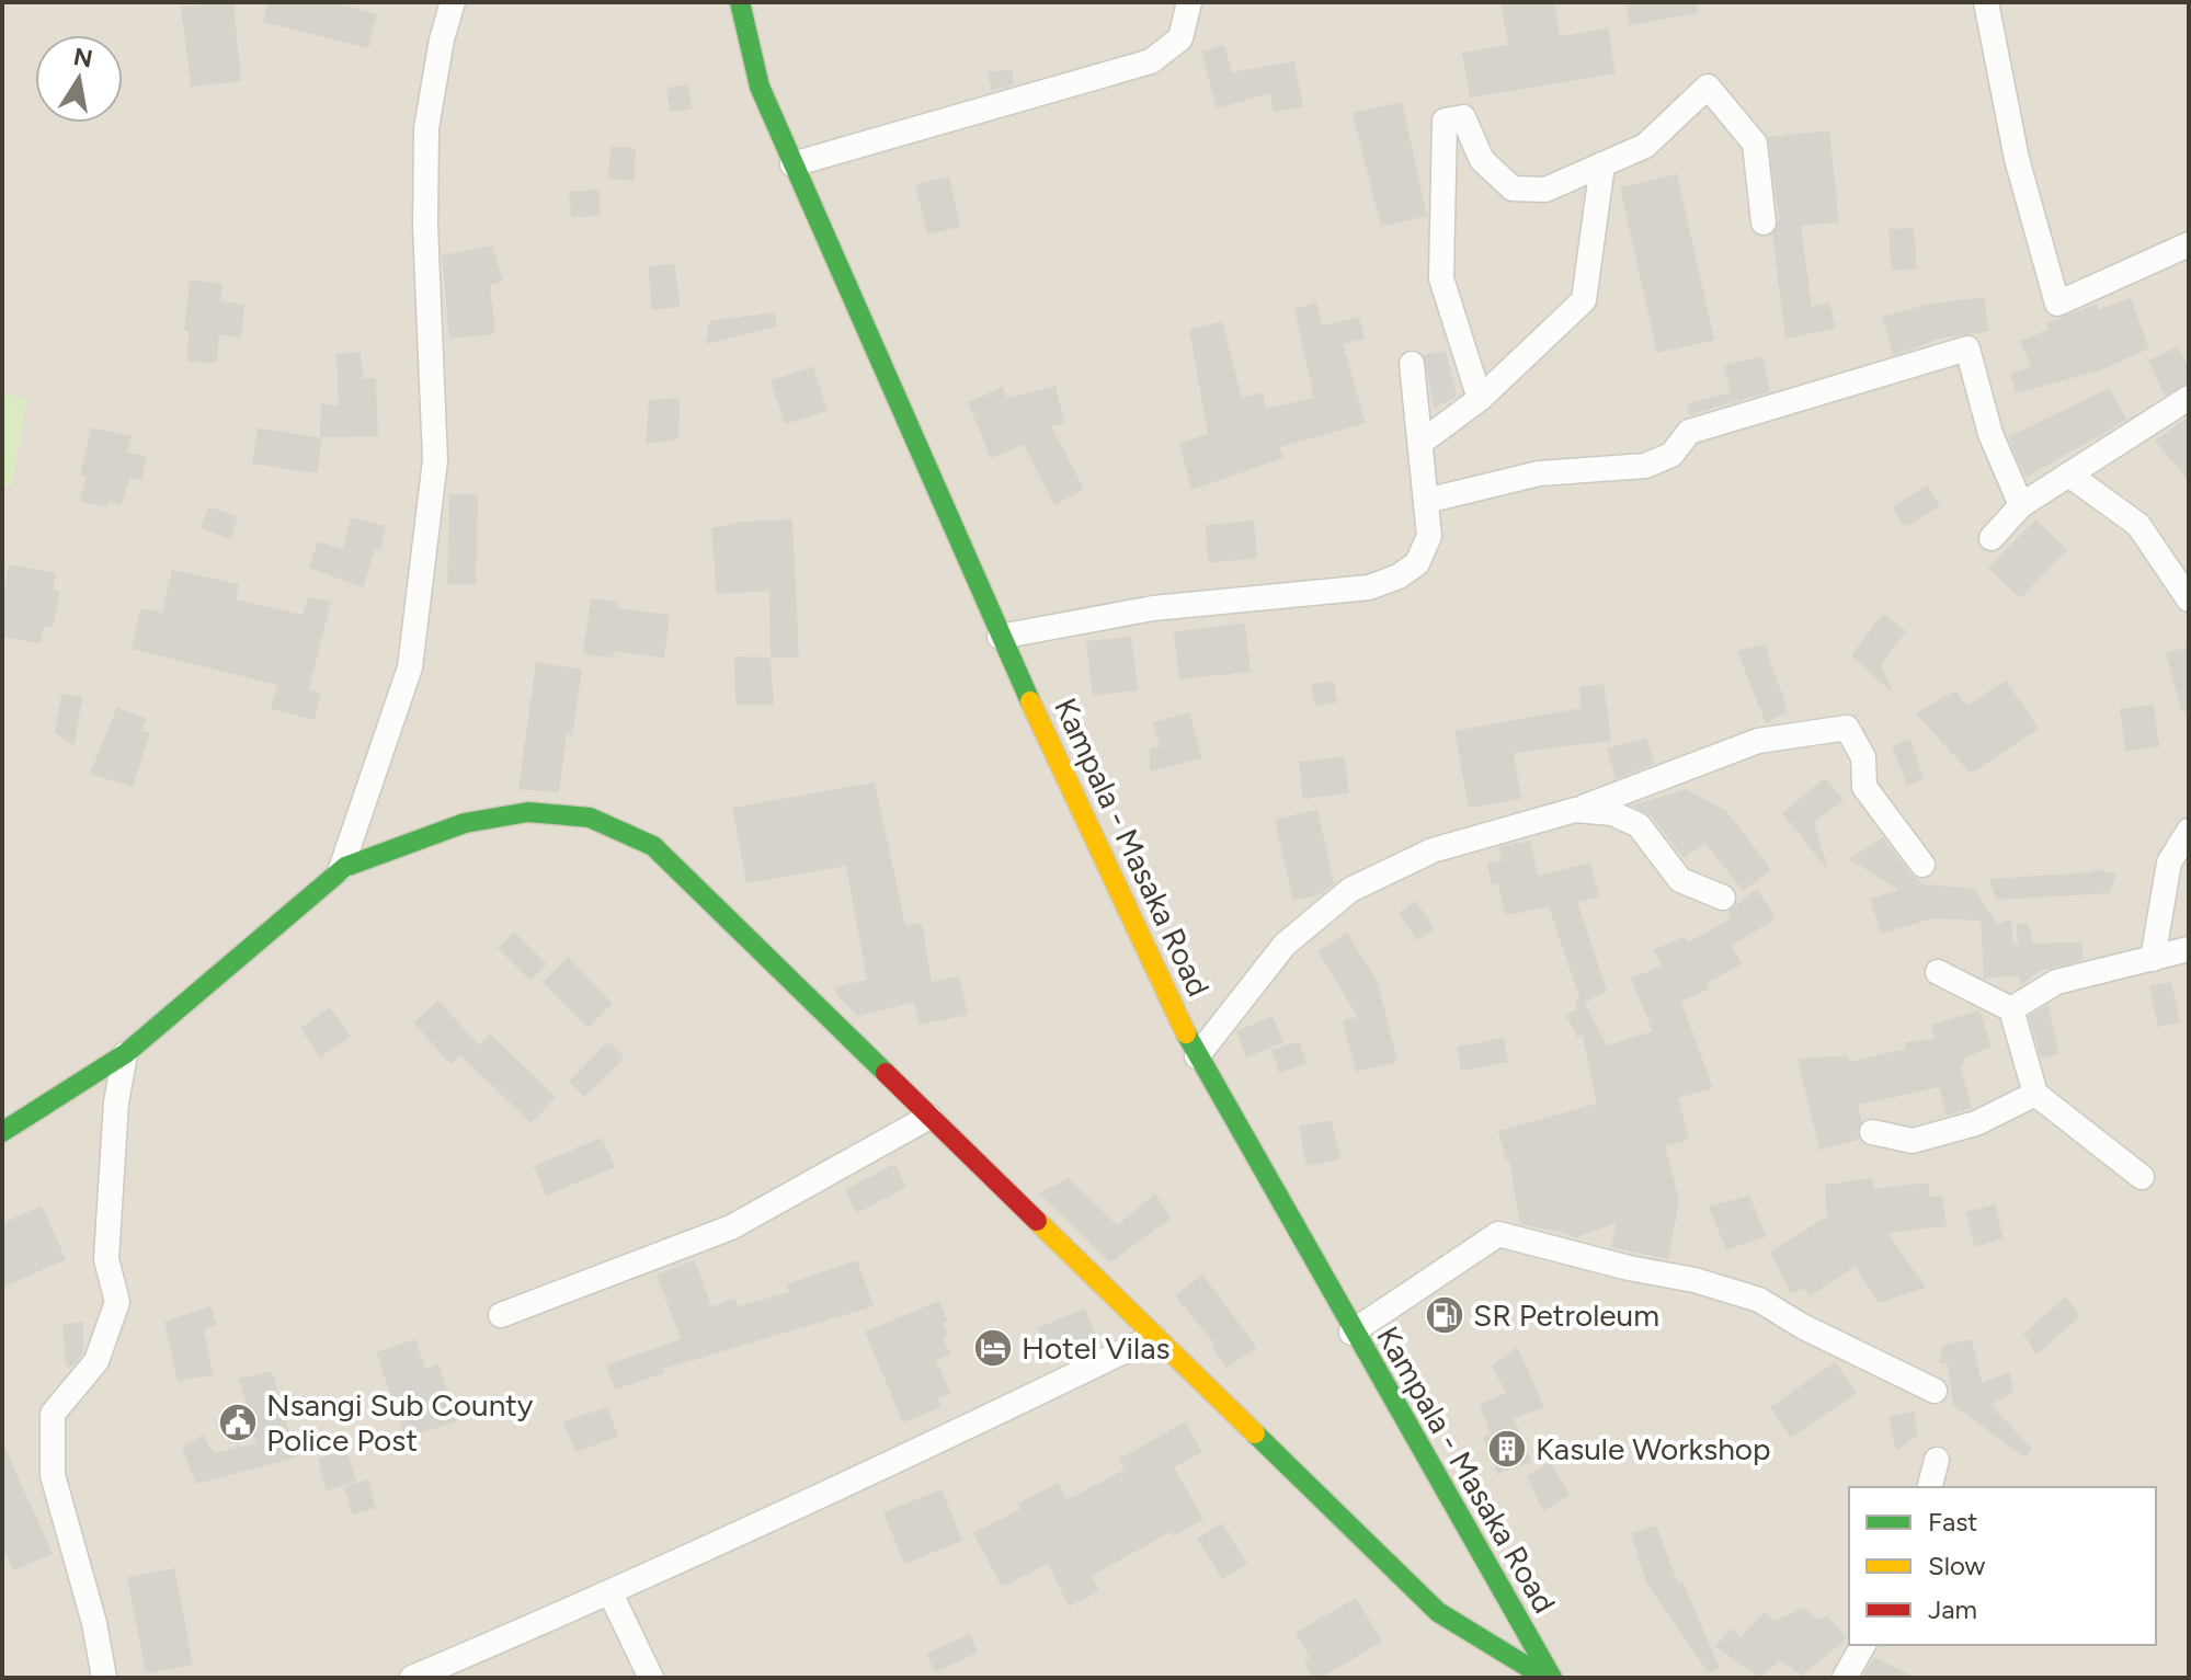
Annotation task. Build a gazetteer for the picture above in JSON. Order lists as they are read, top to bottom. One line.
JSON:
{"streets":{"street":["Kampala - Masaka Road"]},"places":{"fuel station":["SR Petroleum"],"hotel":["Hotel Vilas"],"public building":["Nsangi Sub County Police Post"],"building":["Kasule Workshop"]},"legend":["Fast","Slow","Jam"],"north":"top"}
